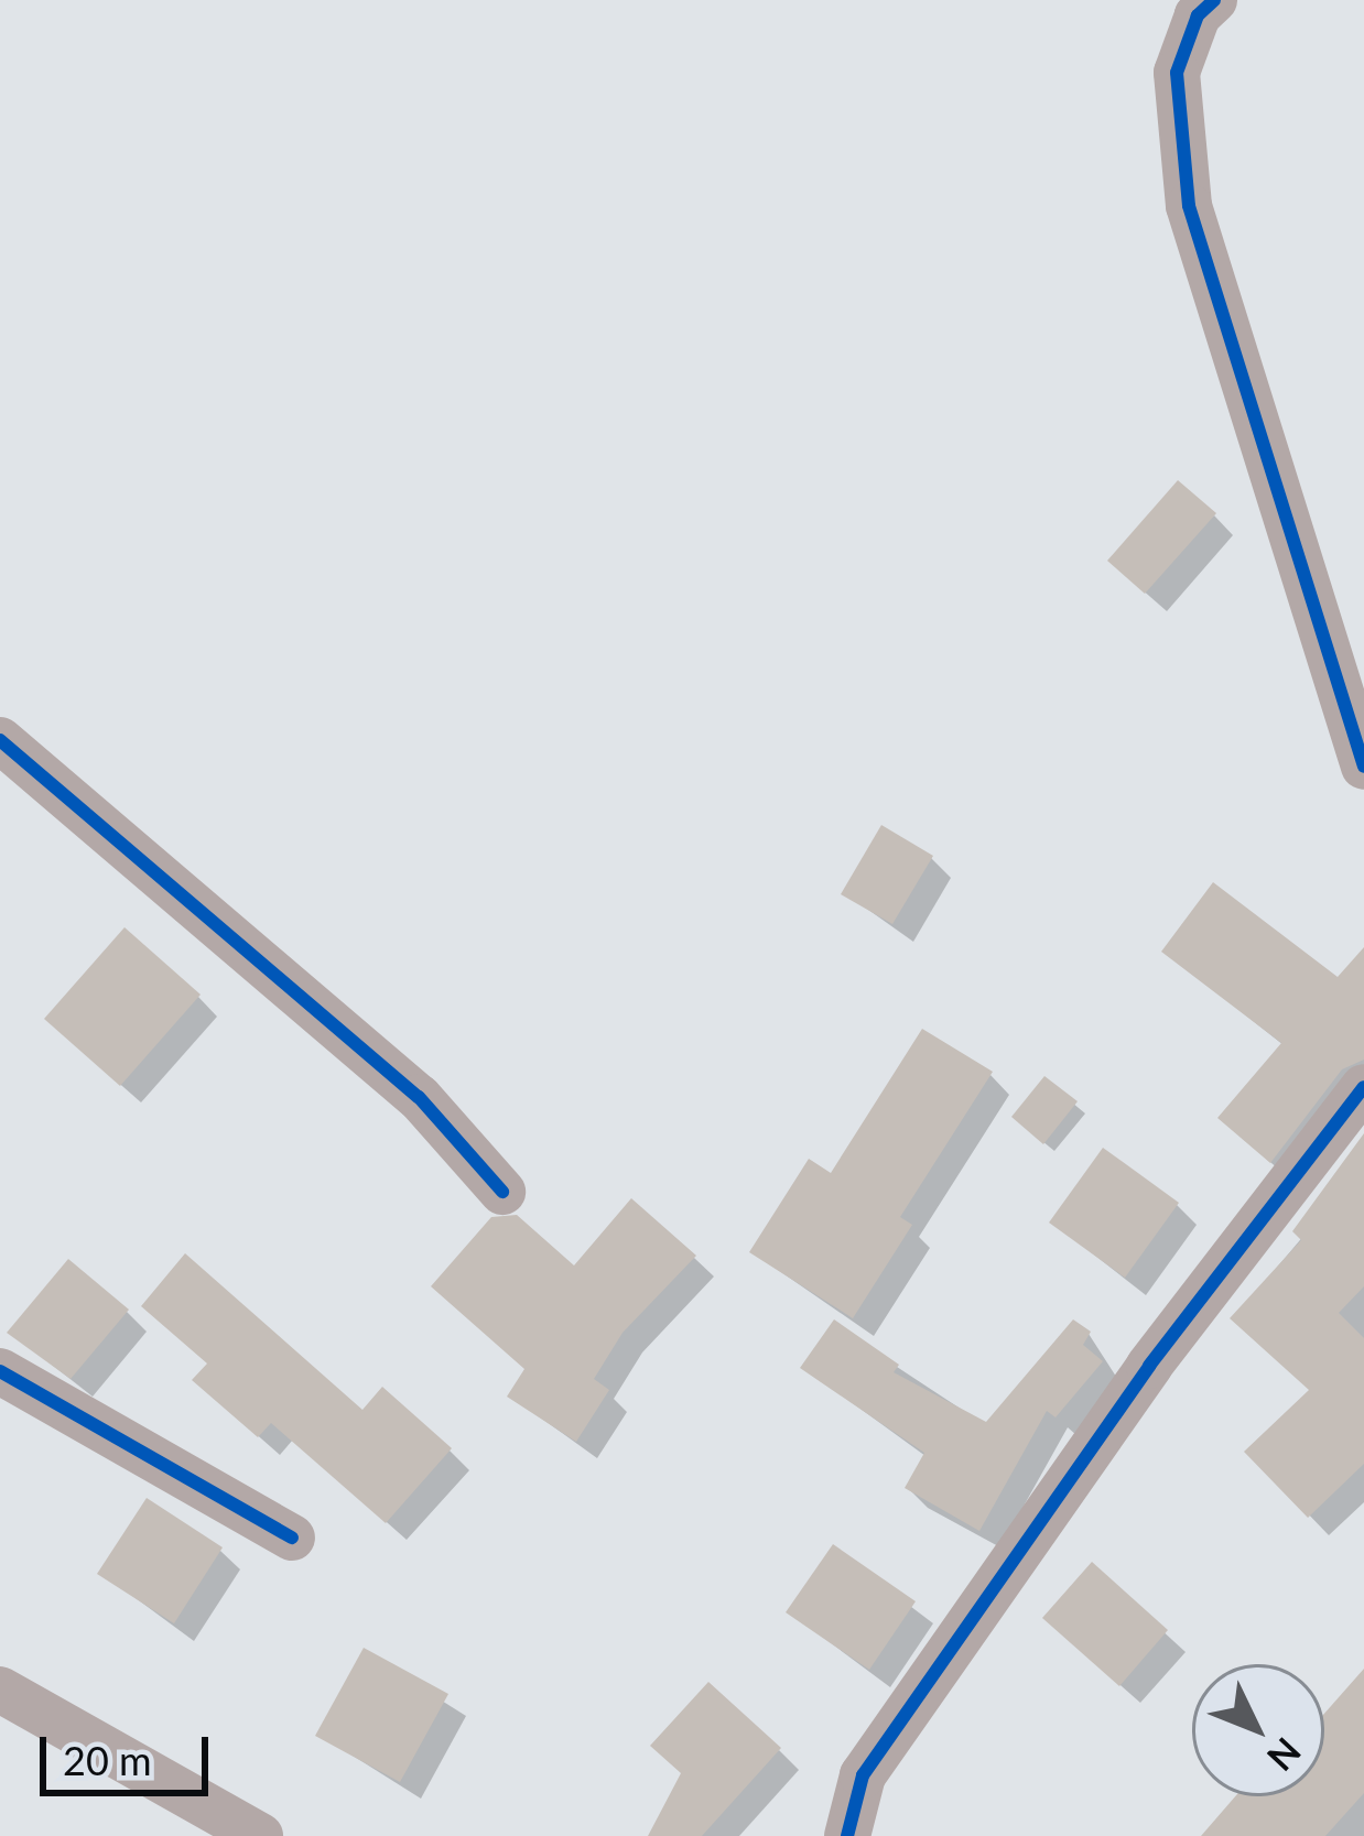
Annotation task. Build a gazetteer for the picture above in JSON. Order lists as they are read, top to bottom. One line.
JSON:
{"scale_bar":"20 m","north":"bottom right"}
